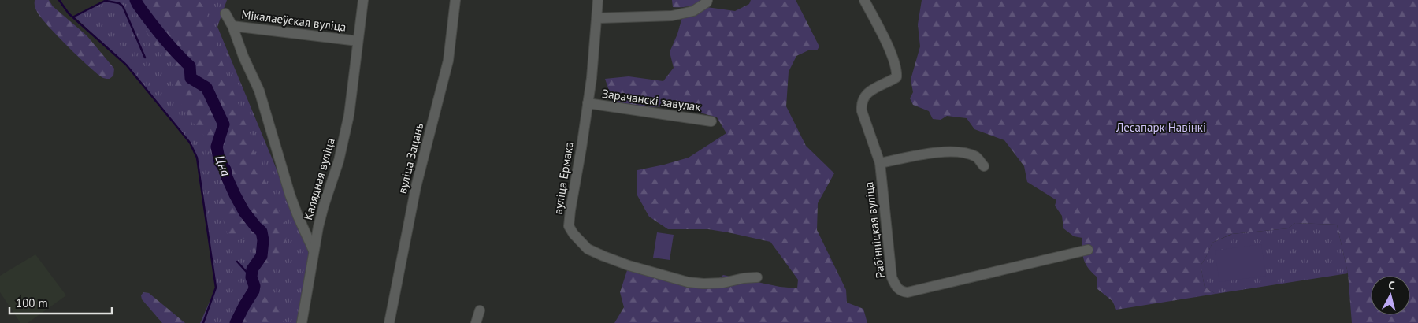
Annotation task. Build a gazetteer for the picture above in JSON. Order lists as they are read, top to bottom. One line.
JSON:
{"streets":{"street":["Мікалаеўская вуліца","Зарачанскі завулак","вуліца Зацань","вуліца Ермака","Калядная вуліца","Рабінніцкая вуліца"]},"crossings":[["Мікалаеўская вуліца","Калядная вуліца"],["Зарачанскі завулак","вуліца Ермака"]],"water":["Цна"],"parks":["Лесапарк Навінкі"],"scale_bar":"100 m","north":"top"}
